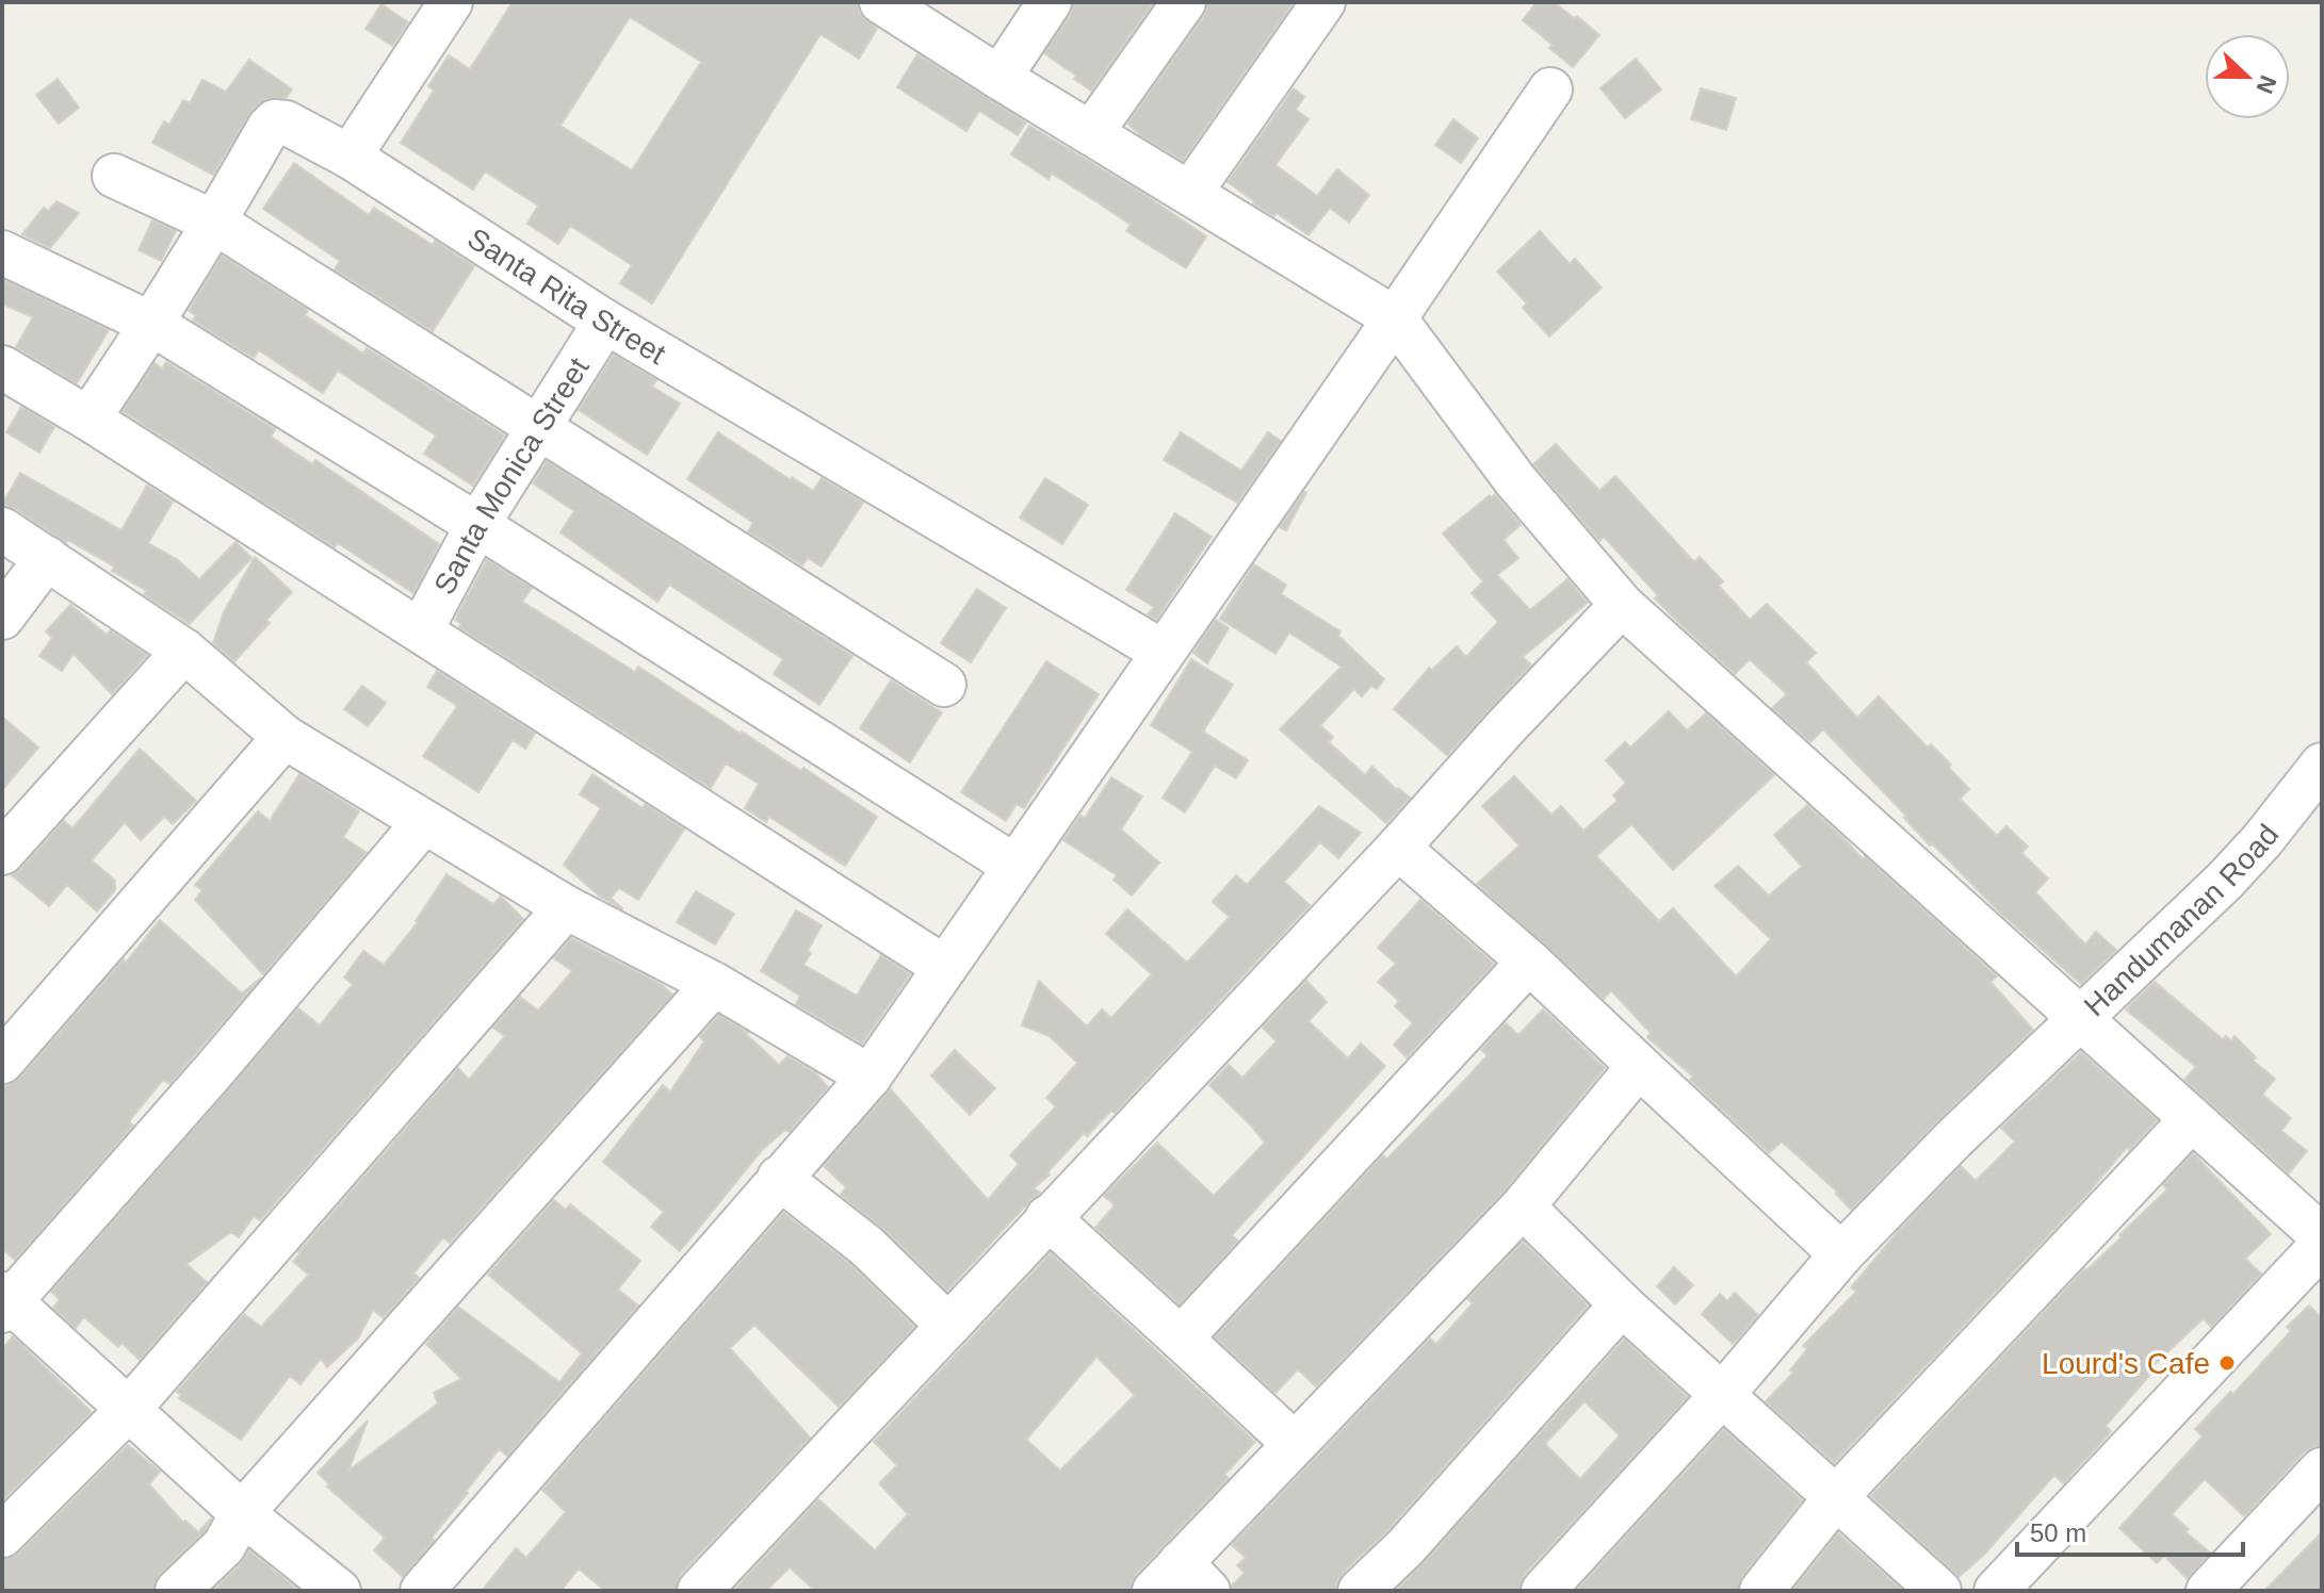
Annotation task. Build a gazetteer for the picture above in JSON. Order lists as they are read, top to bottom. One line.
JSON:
{"streets":{"street":["Santa Rita Street","Santa Monica Street","Handumanan Road"]},"crossings":[["Santa Rita Street","Santa Monica Street"]],"places":["Lourd's Cafe"],"scale_bar":"50 m","north":"right"}
